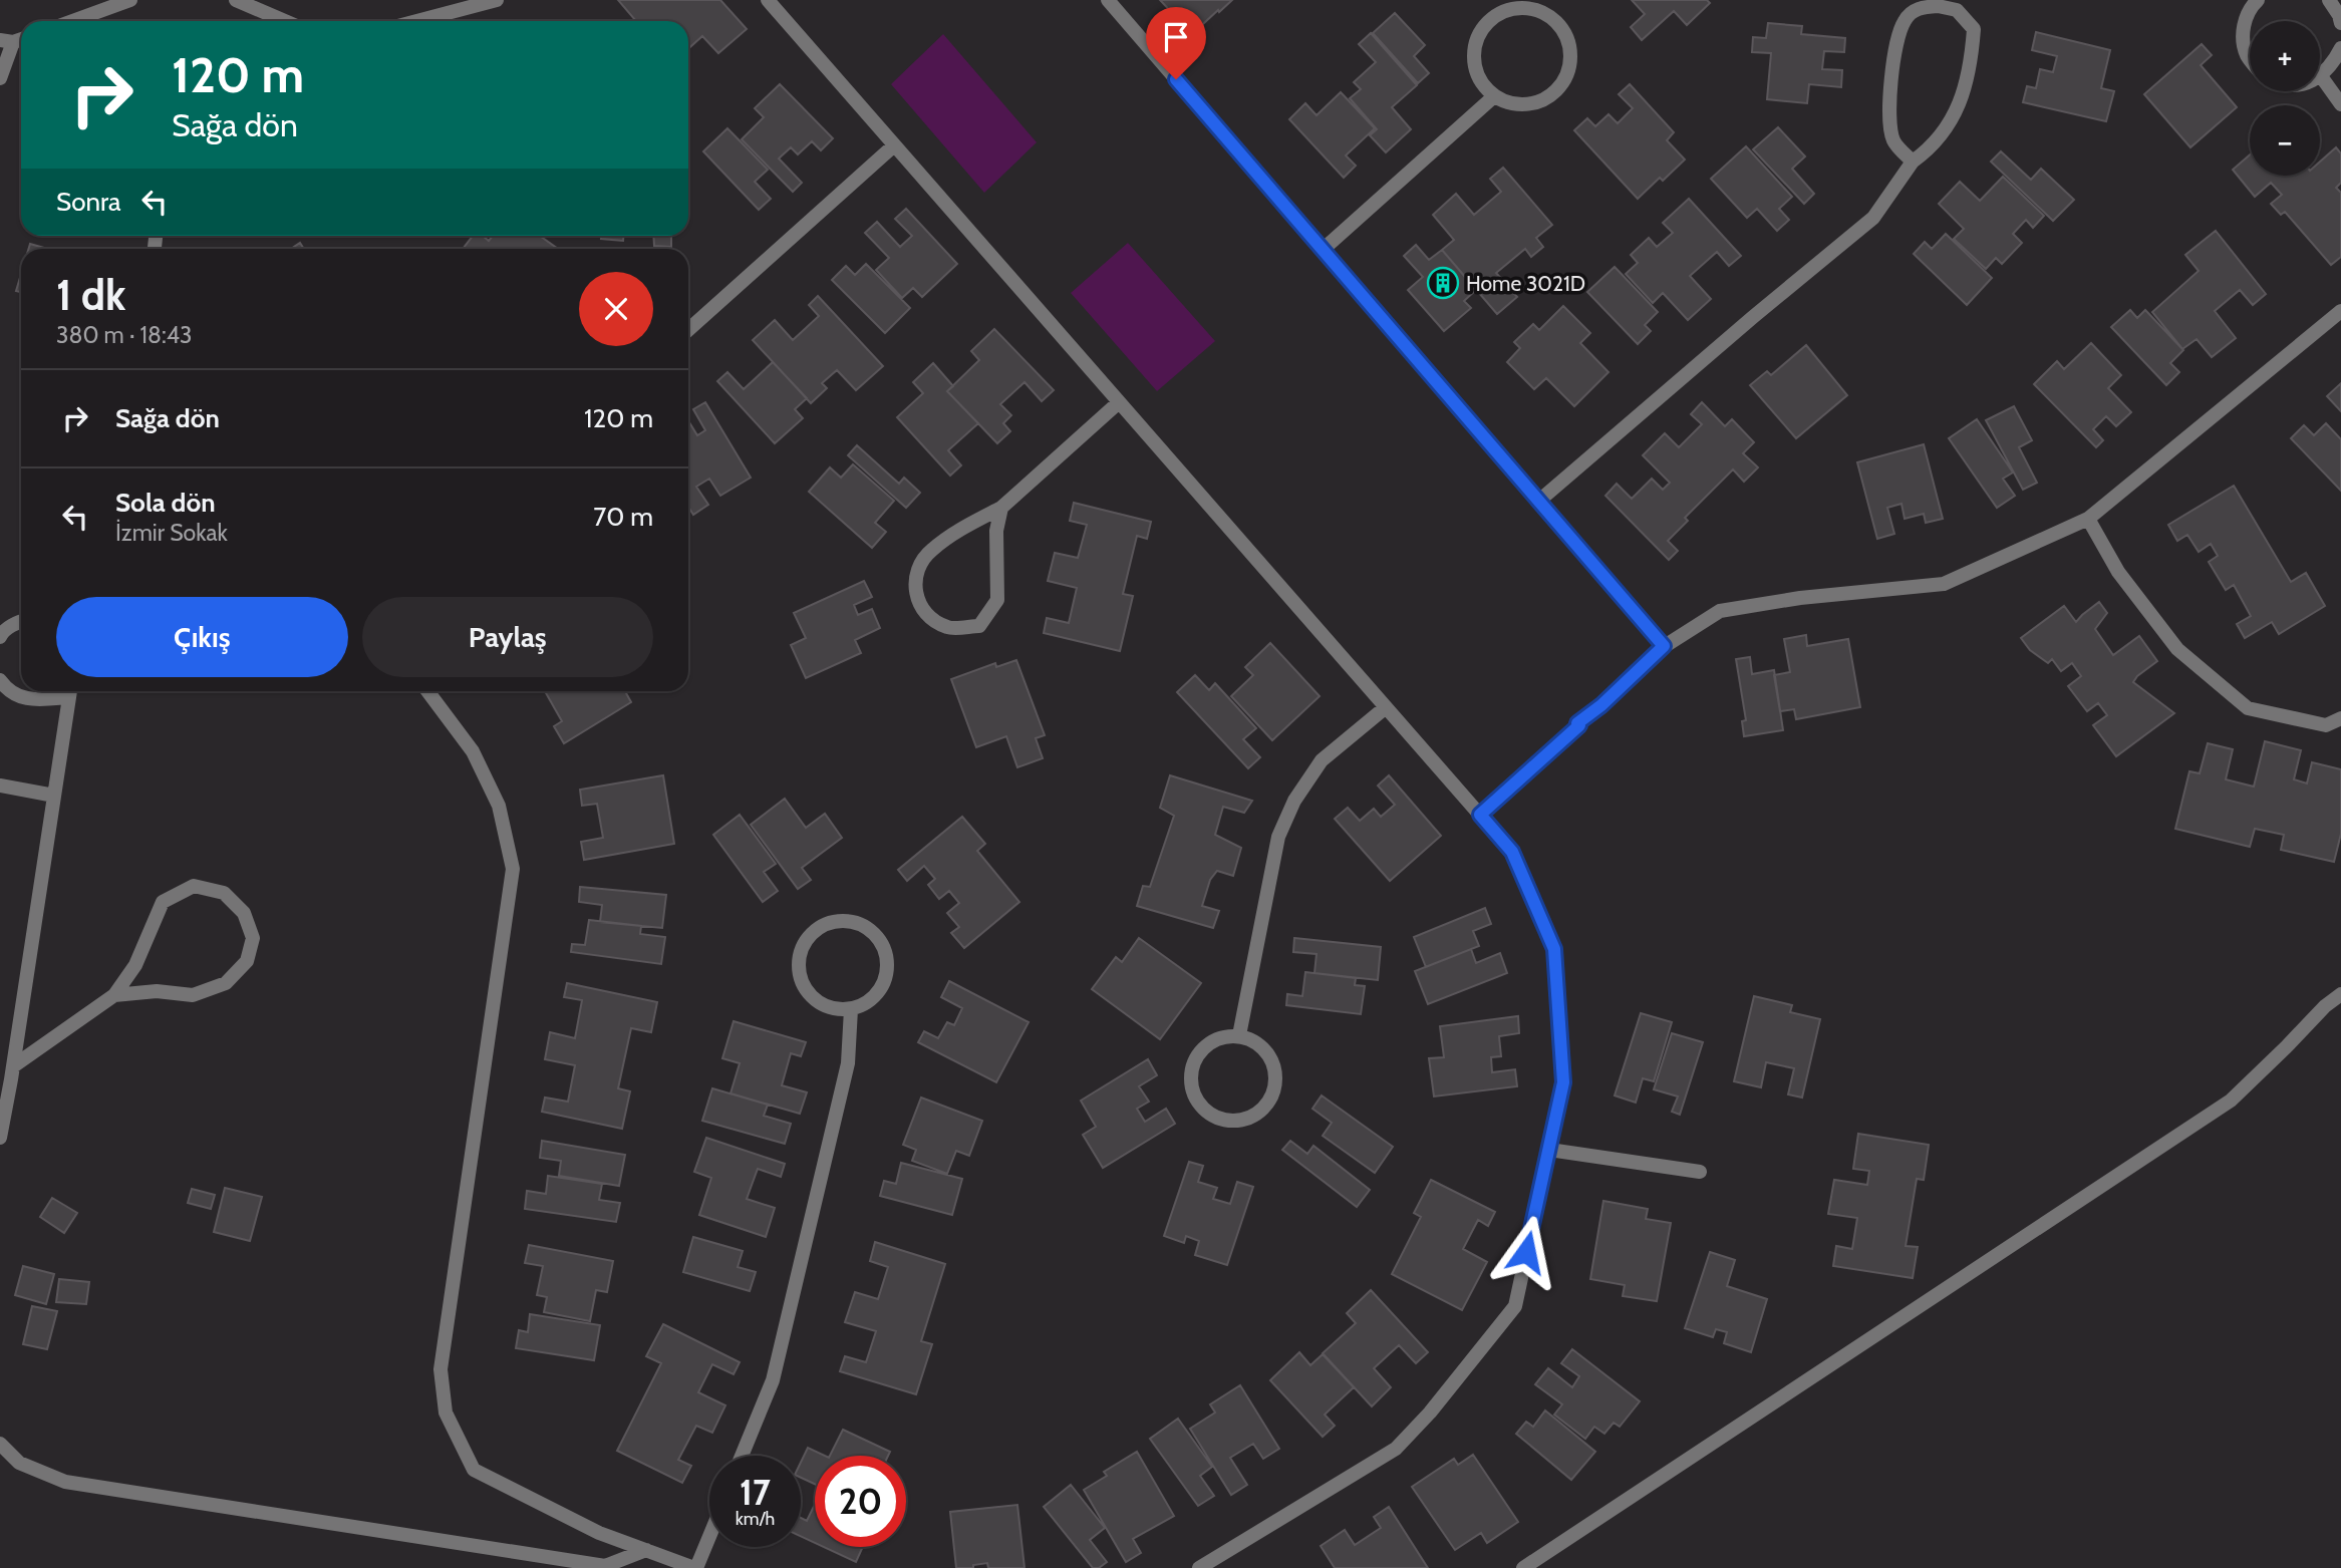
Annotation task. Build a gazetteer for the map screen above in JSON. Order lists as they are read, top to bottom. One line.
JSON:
{"places":{"building":["Home 3021D"]},"page":{"map_buttons":["+","−"],"turn":["120 m","Sağa dön"],"then":"Sonra","heading":["1 dk","380 m · 18:43"],"list":[{"name":"Sağa dön","value":"120 m"},{"name":"Sola dön","note":"İzmir Sokak","value":"70 m"}],"buttons":["Çıkış","Paylaş"],"speed":"17 km/h","limit":"20"}}
